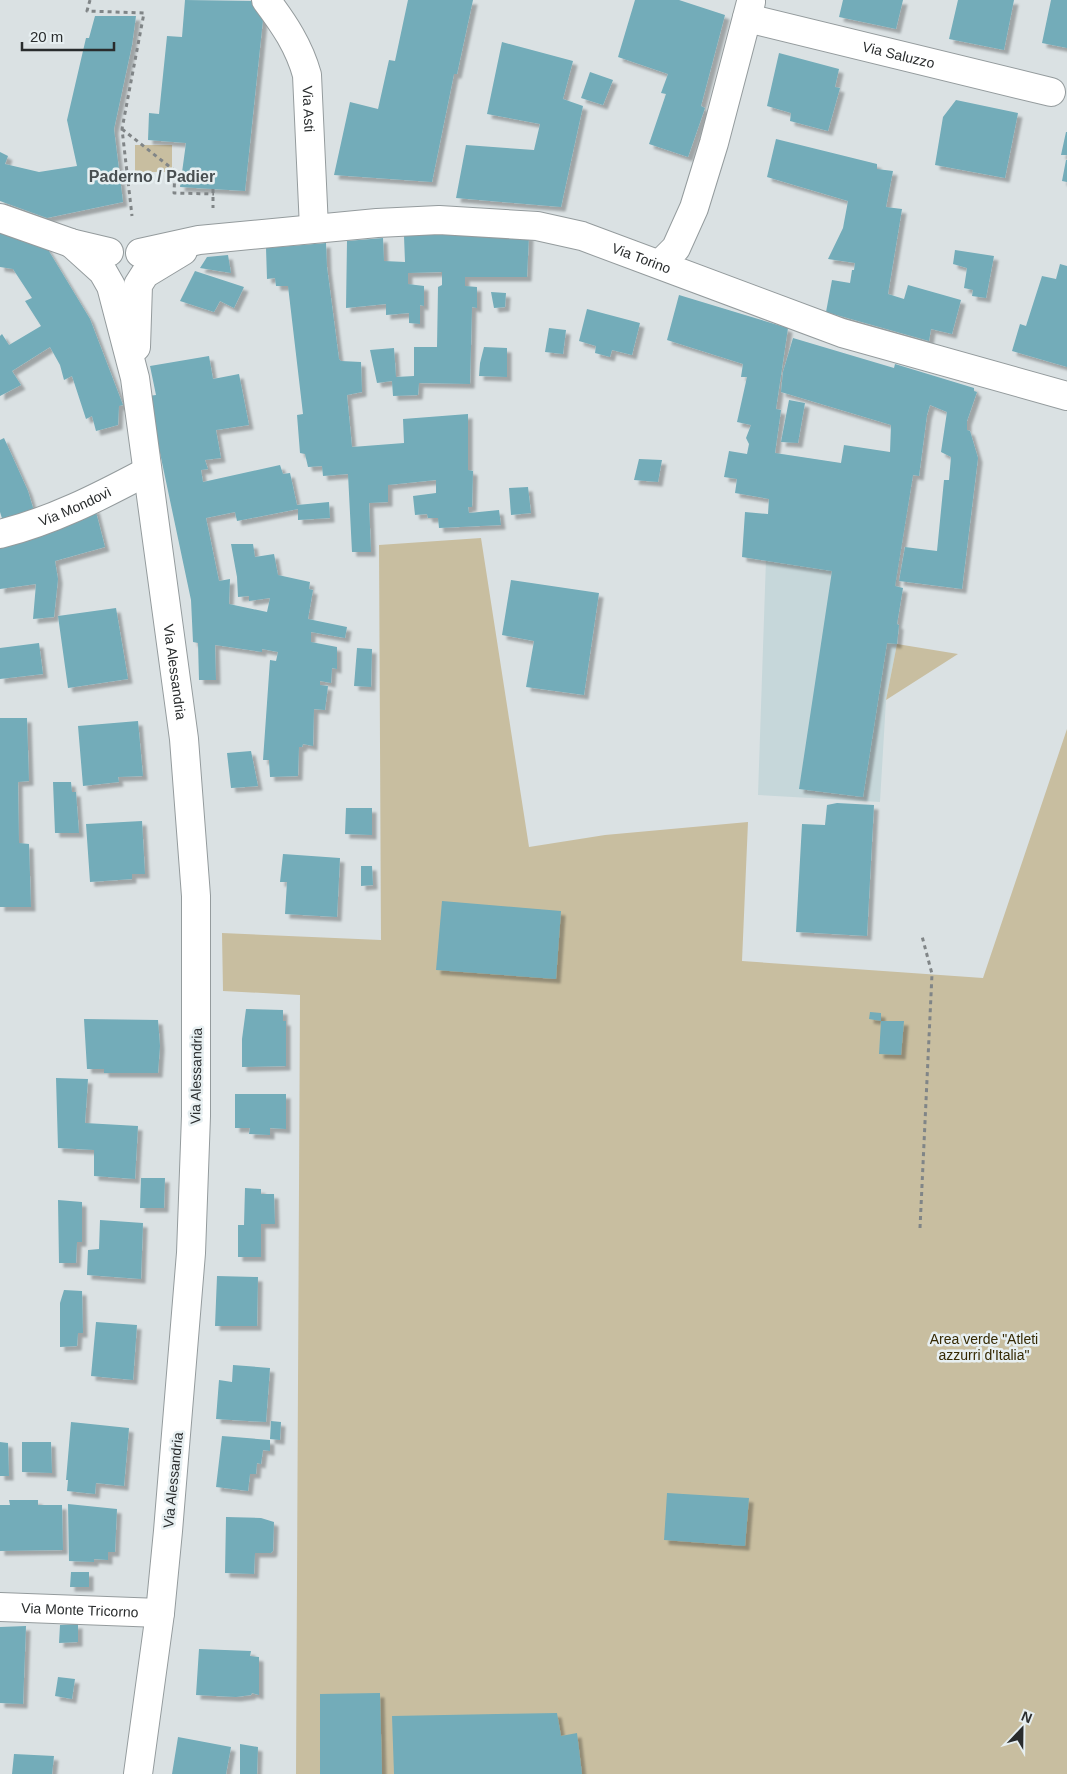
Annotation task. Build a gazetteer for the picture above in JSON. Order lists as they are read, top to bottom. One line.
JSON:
{"streets":{"street":["Via Saluzzo","Via Asti","Via Torino","Via Mondovì","Via Alessandria","Via Monte Tricorno"]},"crossings":[["Via Saluzzo","Via Torino"],["Via Asti","Via Torino"],["Via Torino","Via Alessandria"],["Via Mondovì","Via Alessandria"],["Via Alessandria","Via Monte Tricorno"]],"districts":["Paderno / Padier"],"parks":["Area verde \"Atleti azzurri d'Italia\""],"scale_bar":"20 m","north":"top"}
